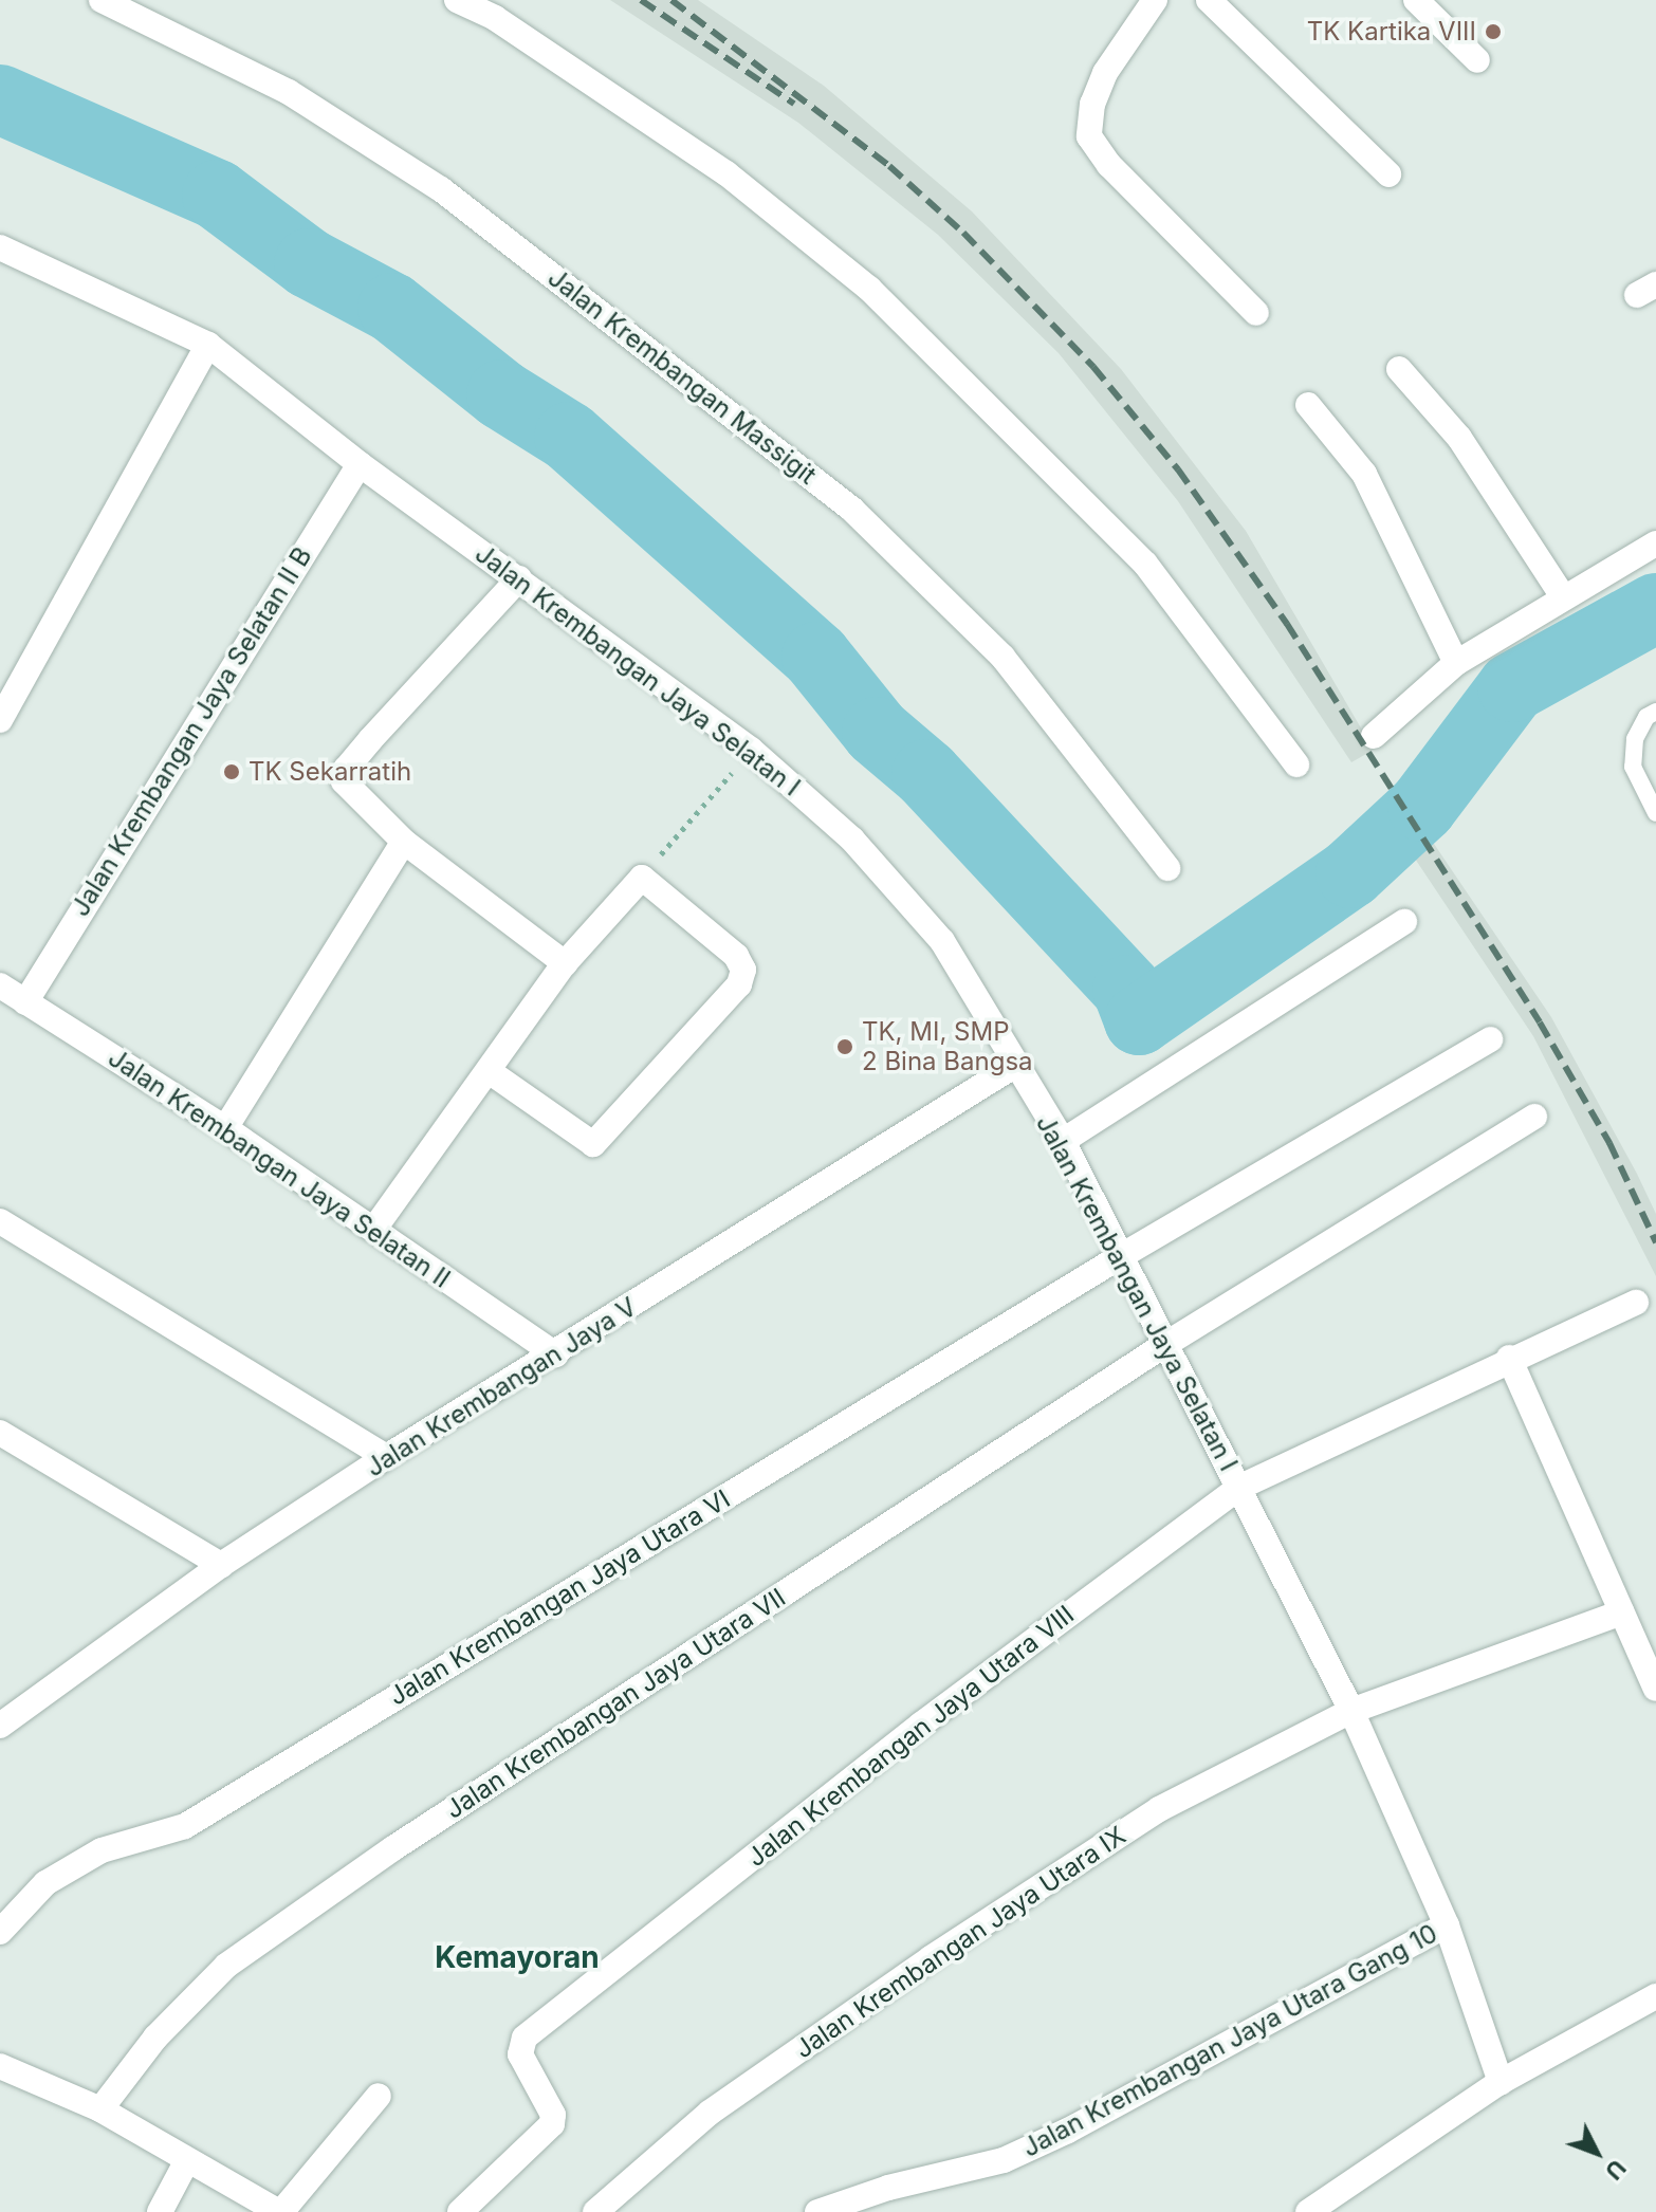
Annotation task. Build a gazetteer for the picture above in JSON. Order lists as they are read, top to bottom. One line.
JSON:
{"streets":{"street":["Jalan Krembangan Massigit","Jalan Krembangan Jaya Selatan I","Jalan Krembangan Jaya Selatan II B","Jalan Krembangan Jaya Selatan II","Jalan Krembangan Jaya V","Jalan Krembangan Jaya Utara VI","Jalan Krembangan Jaya Utara VII","Jalan Krembangan Jaya Utara VIII","Jalan Krembangan Jaya Utara IX","Jalan Krembangan Jaya Utara Gang 10"]},"crossings":[["Jalan Krembangan Jaya Selatan I","Jalan Krembangan Jaya Selatan II B"],["Jalan Krembangan Jaya Selatan I","Jalan Krembangan Jaya V"],["Jalan Krembangan Jaya Selatan I","Jalan Krembangan Jaya Utara VI"],["Jalan Krembangan Jaya Selatan I","Jalan Krembangan Jaya Utara VII"],["Jalan Krembangan Jaya Selatan I","Jalan Krembangan Jaya Utara VIII"],["Jalan Krembangan Jaya Selatan I","Jalan Krembangan Jaya Utara IX"],["Jalan Krembangan Jaya Selatan I","Jalan Krembangan Jaya Utara Gang 10"],["Jalan Krembangan Jaya Selatan II B","Jalan Krembangan Jaya Selatan II"],["Jalan Krembangan Jaya Selatan II","Jalan Krembangan Jaya V"]],"districts":["Kemayoran"],"places":["TK Kartika VIII","TK Sekarratih","TK, MI, SMP 2 Bina Bangsa"],"north":"bottom right"}
